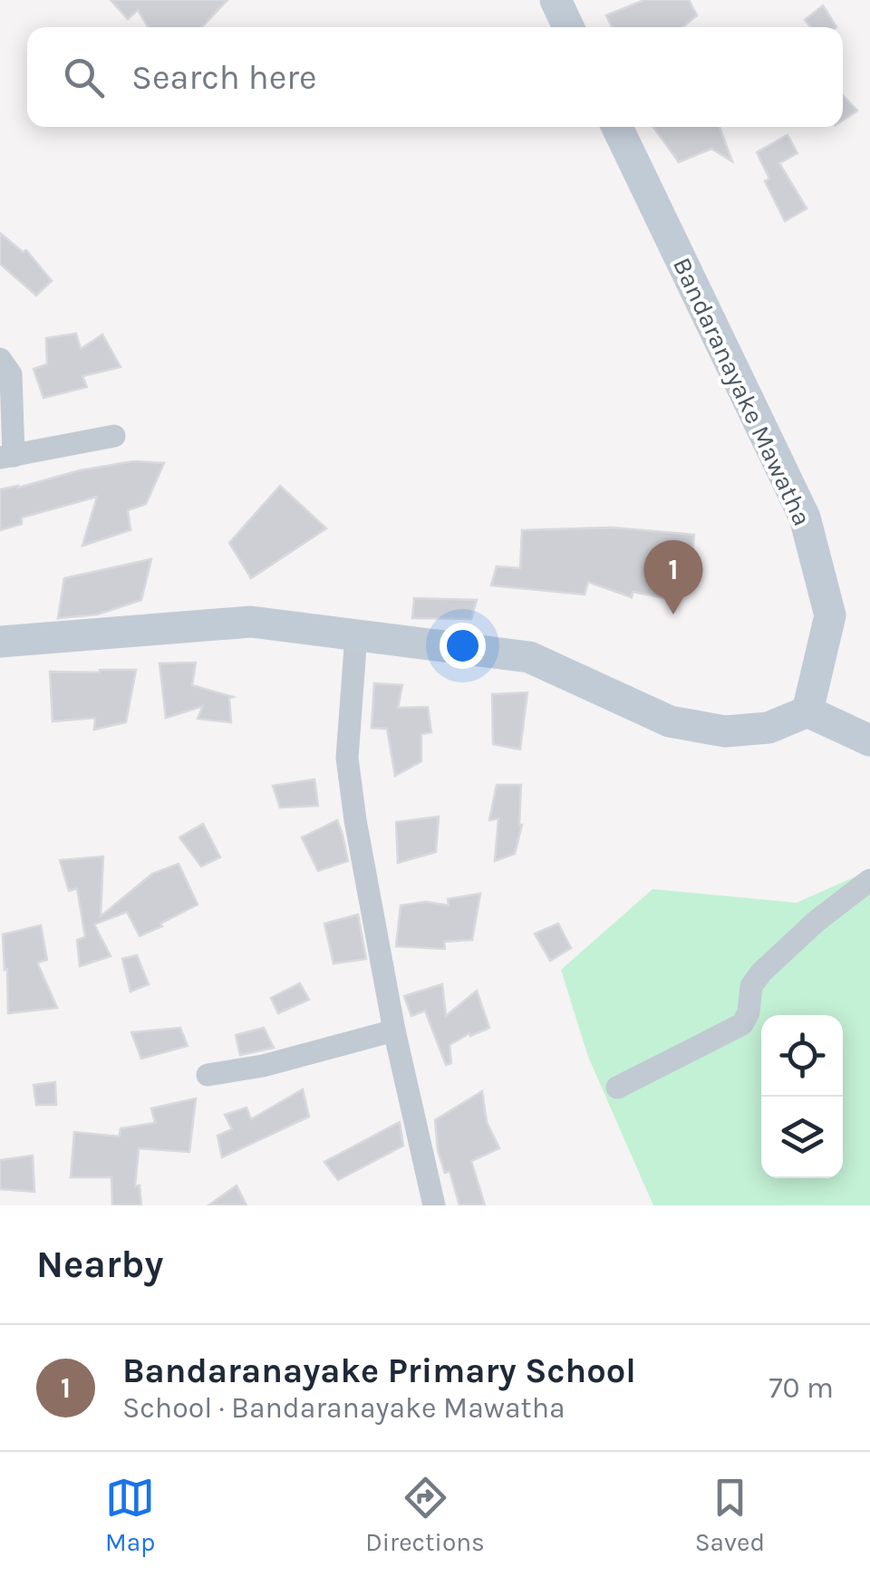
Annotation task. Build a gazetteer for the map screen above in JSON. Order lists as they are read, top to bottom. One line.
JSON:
{"streets":{"street":["Bandaranayake Mawatha"]},"page":{"search":"Search here","pins":"1","heading":"Nearby","list":[{"mark":"1","name":"Bandaranayake Primary School","note":"School · Bandaranayake Mawatha","value":"70 m"}],"nav":["Map","Directions","Saved"]}}
